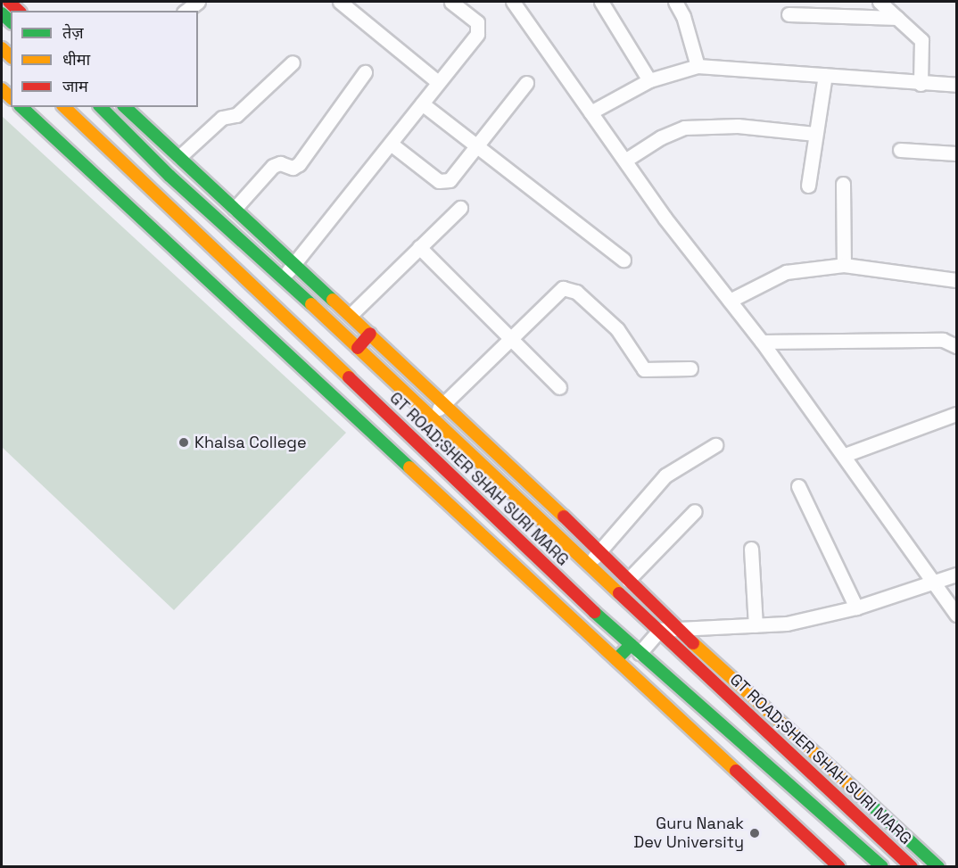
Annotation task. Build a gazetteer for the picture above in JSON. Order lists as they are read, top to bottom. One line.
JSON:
{"streets":{"main road":["GT ROAD;SHER SHAH SURI MARG"]},"places":["Khalsa College","Guru Nanak Dev University"],"legend":["तेज़","धीमा","जाम"]}
